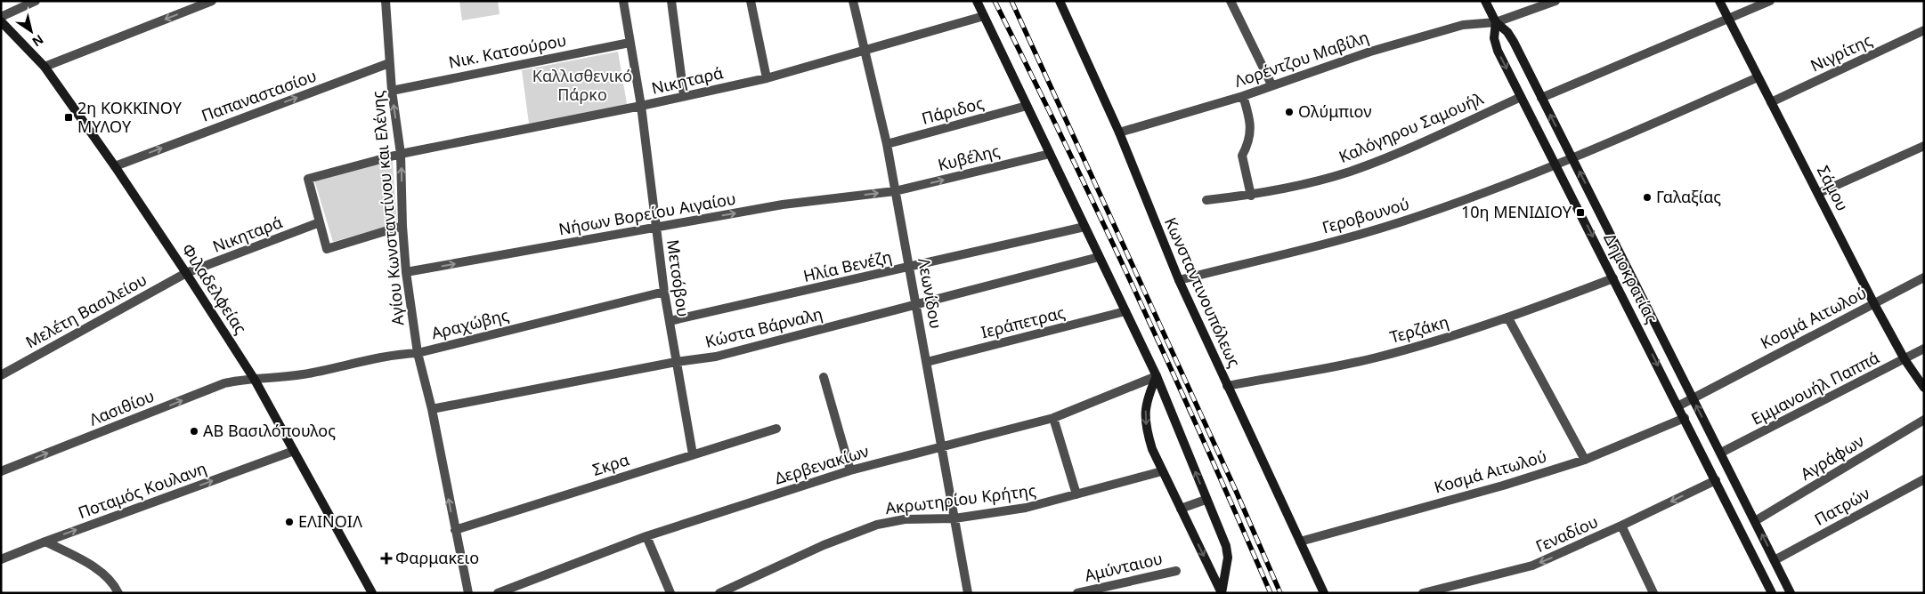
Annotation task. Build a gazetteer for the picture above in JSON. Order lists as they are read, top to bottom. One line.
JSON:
{"streets":{"main road":["Σάμου","Δημοκρατίας","Φιλαδελφείας","Κωνσταντινουπόλεως"],"street":["Νικ. Κατσούρου","Νιγρίτης","Λορέντζου Μαβίλη","Νικηταρά","Παπαναστασίου","Πάριδος","Καλόγηρου Σαμουήλ","Κυβέλης","Αγίου Κωνσταντίνου και Ελένης","Νήσων Βορείου Αιγαίου","Γεροβουνού","Ηλία Βενέζη","Μετσόβου","Λεωνίδου","Μελέτη Βασιλείου","Κοσμά Αιτωλού","Ιεράπετρας","Αραχώβης","Κώστα Βάρναλη","Τερζάκη","Εμμανουήλ Παππά","Λασιθίου","Αγράφων","Σκρα","Δερβενακίων","Ποταμός Κουλανη","Ακρωτηρίου Κρήτης","Πατρών","Γεναδίου","Αμύνταιου"]},"crossings":[["Νικ. Κατσούρου","Αγίου Κωνσταντίνου και Ελένης"],["Νικ. Κατσούρου","Μετσόβου"],["Νιγρίτης","Σάμου"],["Λορέντζου Μαβίλη","Δημοκρατίας"],["Λορέντζου Μαβίλη","Κωνσταντινουπόλεως"],["Νικηταρά","Αγίου Κωνσταντίνου και Ελένης"],["Νικηταρά","Μετσόβου"],["Νικηταρά","Φιλαδελφείας"],["Νικηταρά","Λεωνίδου"],["Νικηταρά","Μελέτη Βασιλείου"],["Παπαναστασίου","Αγίου Κωνσταντίνου και Ελένης"],["Παπαναστασίου","Φιλαδελφείας"],["Πάριδος","Λεωνίδου"],["Καλόγηρου Σαμουήλ","Δημοκρατίας"],["Κυβέλης","Νήσων Βορείου Αιγαίου"],["Κυβέλης","Λεωνίδου"],["Σάμου","Κοσμά Αιτωλού"],["Σάμου","Εμμανουήλ Παππά"],["Αγίου Κωνσταντίνου και Ελένης","Νήσων Βορείου Αιγαίου"],["Αγίου Κωνσταντίνου και Ελένης","Αραχώβης"],["Αγίου Κωνσταντίνου και Ελένης","Κώστα Βάρναλη"],["Αγίου Κωνσταντίνου και Ελένης","Σκρα"],["Νήσων Βορείου Αιγαίου","Μετσόβου"],["Νήσων Βορείου Αιγαίου","Λεωνίδου"],["Γεροβουνού","Δημοκρατίας"],["Γεροβουνού","Κωνσταντινουπόλεως"],["Ηλία Βενέζη","Μετσόβου"],["Ηλία Βενέζη","Λεωνίδου"],["Μετσόβου","Αραχώβης"],["Μετσόβου","Κώστα Βάρναλη"],["Μετσόβου","Σκρα"],["Δημοκρατίας","Κοσμά Αιτωλού"],["Δημοκρατίας","Τερζάκη"],["Δημοκρατίας","Εμμανουήλ Παππά"],["Δημοκρατίας","Αγράφων"],["Δημοκρατίας","Πατρών"],["Δημοκρατίας","Γεναδίου"],["Φιλαδελφείας","Μελέτη Βασιλείου"],["Φιλαδελφείας","Αραχώβης"],["Φιλαδελφείας","Λασιθίου"],["Φιλαδελφείας","Ποταμός Κουλανη"],["Κωνσταντινουπόλεως","Κοσμά Αιτωλού"],["Κωνσταντινουπόλεως","Τερζάκη"],["Λεωνίδου","Ιεράπετρας"],["Λεωνίδου","Κώστα Βάρναλη"],["Λεωνίδου","Δερβενακίων"],["Λεωνίδου","Ακρωτηρίου Κρήτης"],["Αραχώβης","Λασιθίου"]],"one_way":["Παπαναστασίου","Κυβέλης","Αγίου Κωνσταντίνου και Ελένης","Νήσων Βορείου Αιγαίου","Λασιθίου","Ποταμός Κουλανη","Γεναδίου"],"parks":["Καλλισθενικό Πάρκο"],"places":{"other":["Ολύμπιον","Γαλαξίας","ΑΒ Βασιλόπουλος","ΕΛΙΝΟΙΛ"],"transit":["2η ΚΟΚΚΙΝΟΥ ΜΥΛΟΥ","10η ΜΕΝΙΔΙΟΥ"],"health":["Φαρμακειο"]},"north":"bottom right"}
